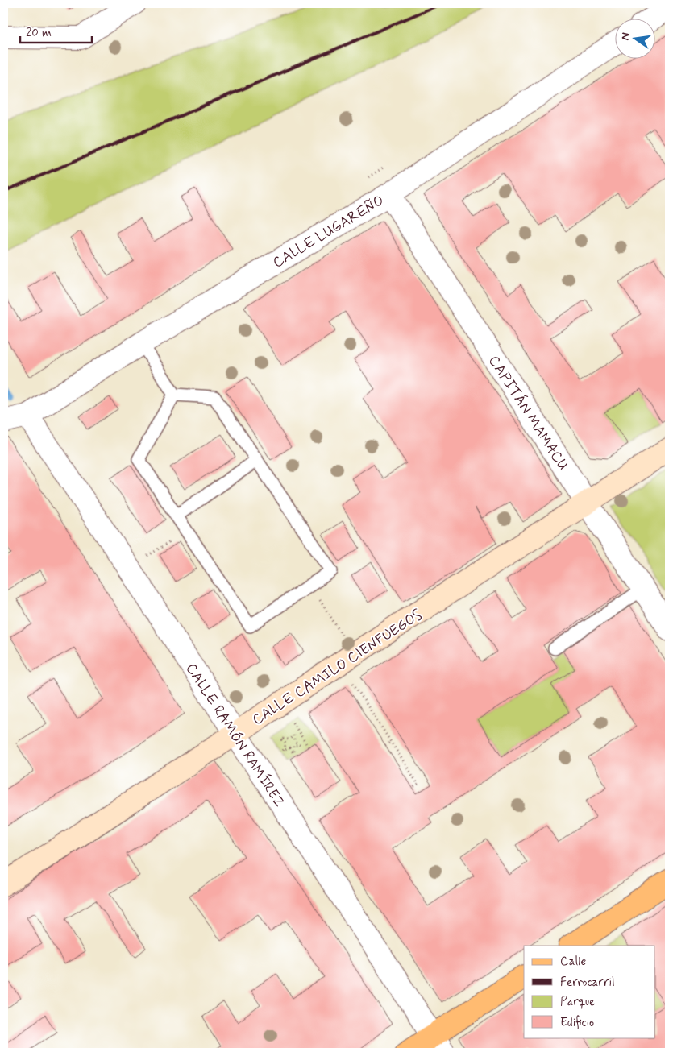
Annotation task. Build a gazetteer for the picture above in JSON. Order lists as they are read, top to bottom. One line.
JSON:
{"streets":{"main road":["CALLE CAMILO CIENFUEGOS"],"street":["CALLE LUGAREÑO","CAPITÁN MAMACU","CALLE RAMÓN RAMÍREZ"]},"crossings":[["CALLE LUGAREÑO","CAPITÁN MAMACU"],["CALLE LUGAREÑO","CALLE RAMÓN RAMÍREZ"],["CAPITÁN MAMACU","CALLE CAMILO CIENFUEGOS"],["CALLE CAMILO CIENFUEGOS","CALLE RAMÓN RAMÍREZ"]],"legend":["Calle","Ferrocarril","Parque","Edificio"],"scale_bar":"20 m","north":"left"}
